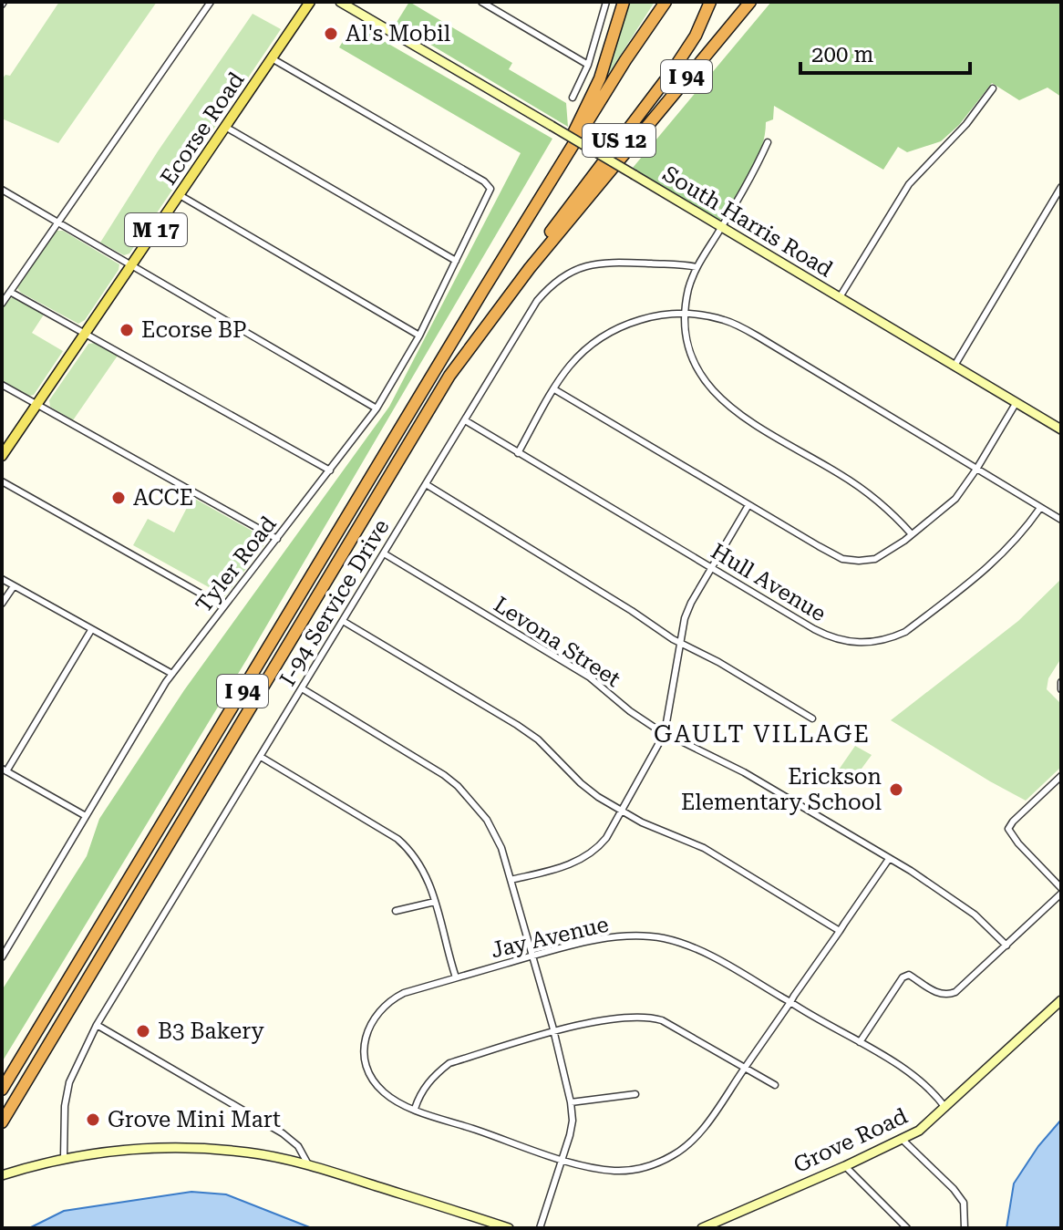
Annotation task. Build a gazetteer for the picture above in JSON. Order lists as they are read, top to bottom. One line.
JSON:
{"streets":{"highway":["I 94","US 12"],"main road":["Ecorse Road","South Harris Road","M 17","Grove Road"],"street":["Tyler Road","Hull Avenue","I-94 Service Drive","Levona Street","Jay Avenue"]},"crossings":[["I 94","US 12"],["Ecorse Road","Tyler Road"],["Hull Avenue","I-94 Service Drive"],["I-94 Service Drive","Levona Street"],["Levona Street","Jay Avenue"],["Jay Avenue","Grove Road"]],"districts":["GAULT VILLAGE"],"places":["Al's Mobil","Ecorse BP","ACCE","Erickson Elementary School","B3 Bakery","Grove Mini Mart"],"scale_bar":"200 m"}
